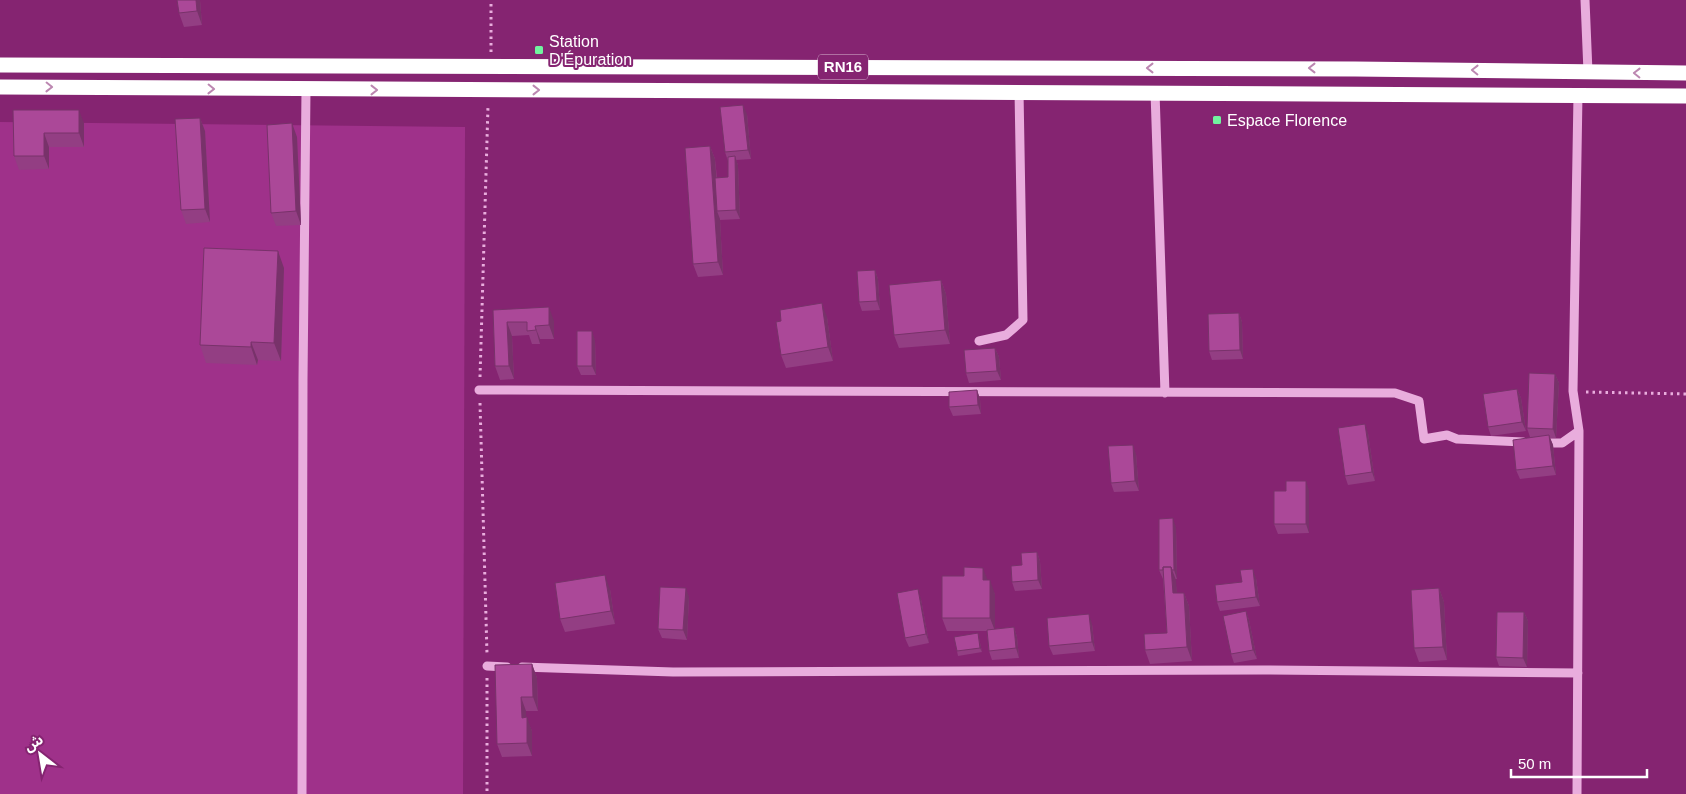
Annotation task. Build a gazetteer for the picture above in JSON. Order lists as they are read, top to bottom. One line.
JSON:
{"streets":{"highway":["RN16"]},"places":{"transit":["Station D'Épuration","Espace Florence"]},"scale_bar":"50 m","north":"top left"}
